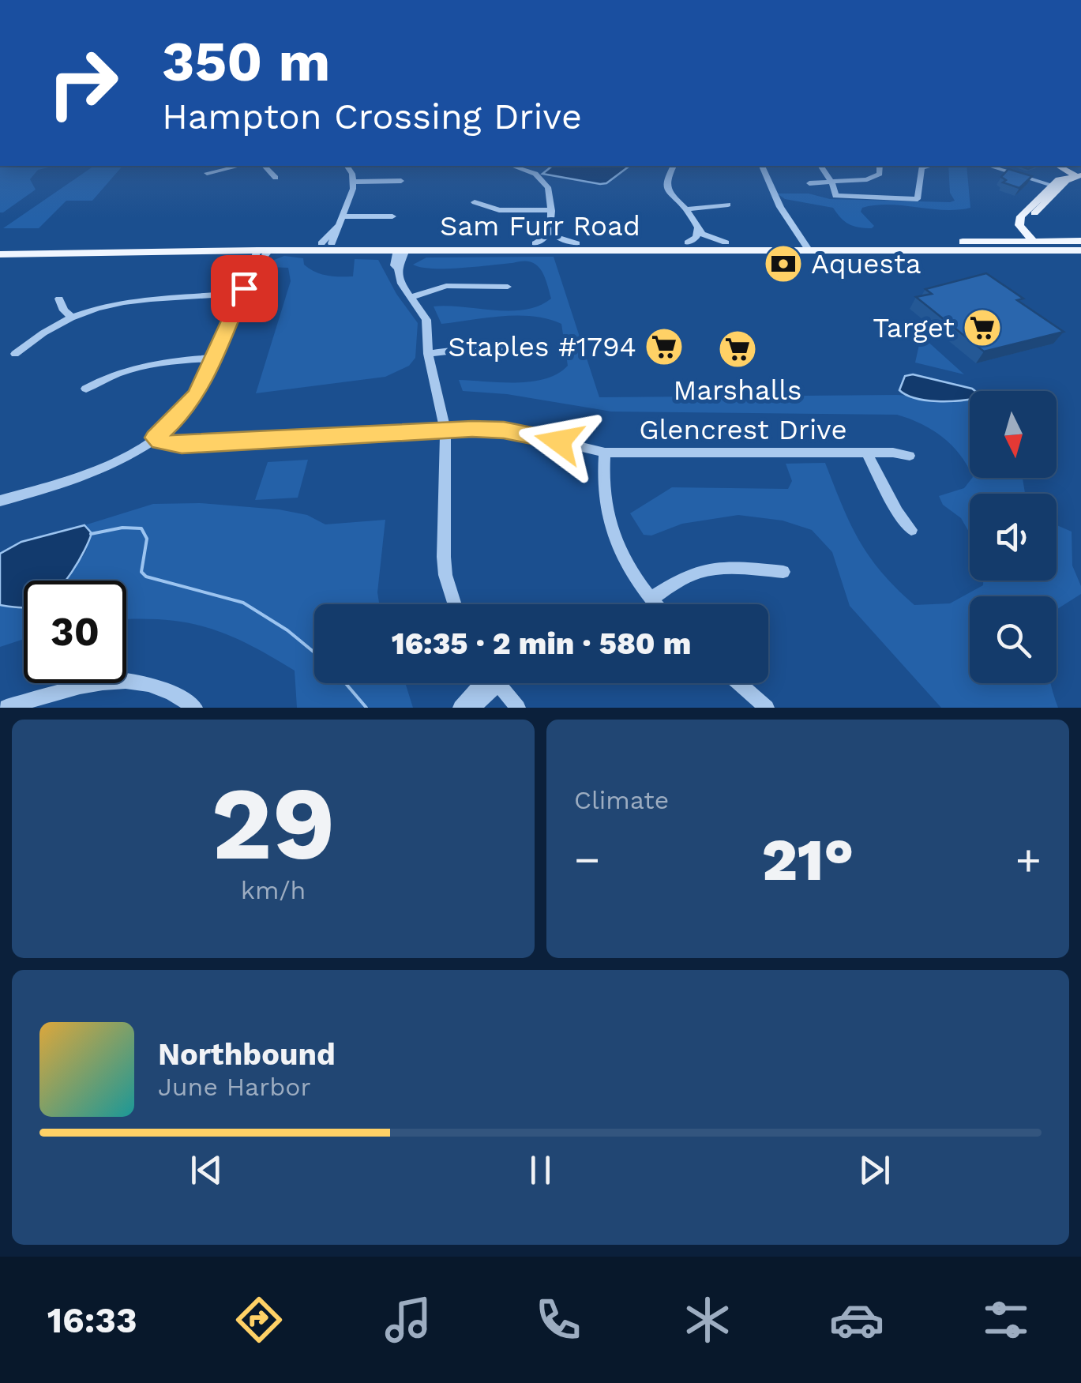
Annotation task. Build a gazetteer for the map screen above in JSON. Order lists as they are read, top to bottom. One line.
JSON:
{"streets":{"main road":["Sam Furr Road"],"street":["Glencrest Drive"]},"places":{"bank":["Aquesta"],"supermarket":["Target","Staples #1794","Marshalls"]},"north":"bottom","page":{"turn":["350 m","Hampton Crossing Drive"],"limit":"30","trip":"16:35 · 2 min · 580 m","tile":[["29","km/h"],"Climate"],"heat":["−","21°","+"],"song":["Northbound","June Harbor"],"tabs":"16:33"}}
